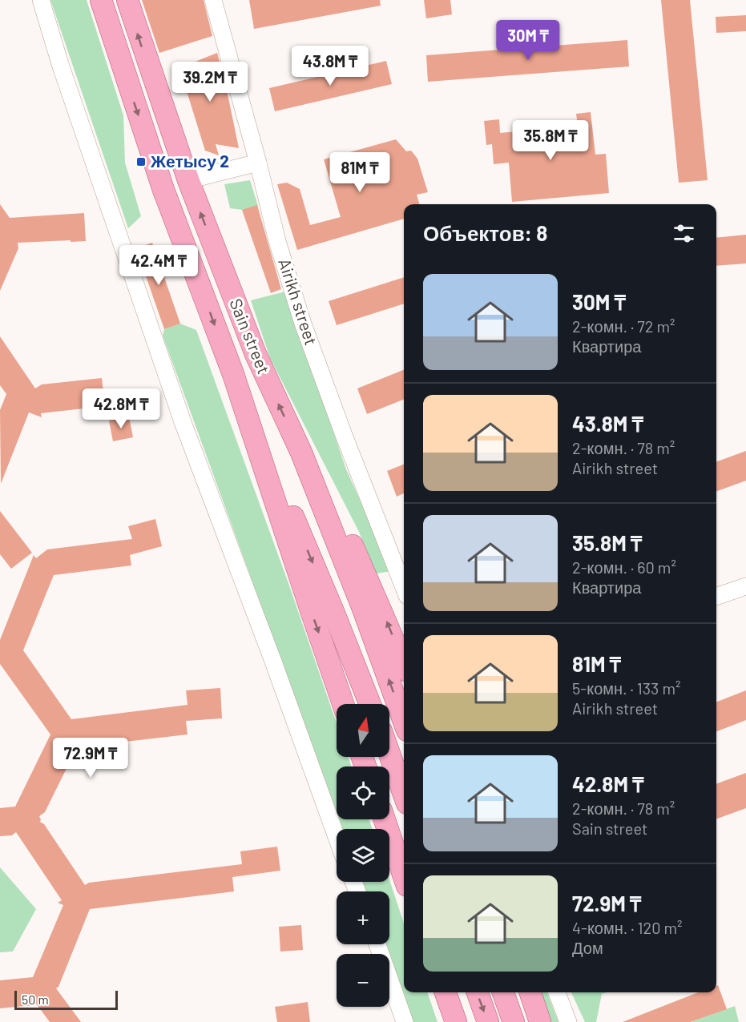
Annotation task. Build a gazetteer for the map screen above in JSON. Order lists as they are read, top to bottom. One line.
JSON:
{"streets":{"main road":["Sain street"],"street":["Airikh street"]},"places":{"transit":["Жетысу 2"]},"scale_bar":"50 m","north":"top","page":{"price":["30M ₸","43.8M ₸","39.2M ₸","35.8M ₸","81M ₸","42.4M ₸","42.8M ₸","72.9M ₸"],"heading":"Объектов: 8","list":[{"name":"30M ₸","note":"2-комн. · 72 m² · Квартира"},{"name":"43.8M ₸","note":"2-комн. · 78 m² · Airikh street"},{"name":"35.8M ₸","note":"2-комн. · 60 m² · Квартира"},{"name":"81M ₸","note":"5-комн. · 133 m² · Airikh street"},{"name":"42.8M ₸","note":"2-комн. · 78 m² · Sain street"},{"name":"72.9M ₸","note":"4-комн. · 120 m² · Дом"}],"map_buttons":["+","−"],"scale":"50 m"}}
